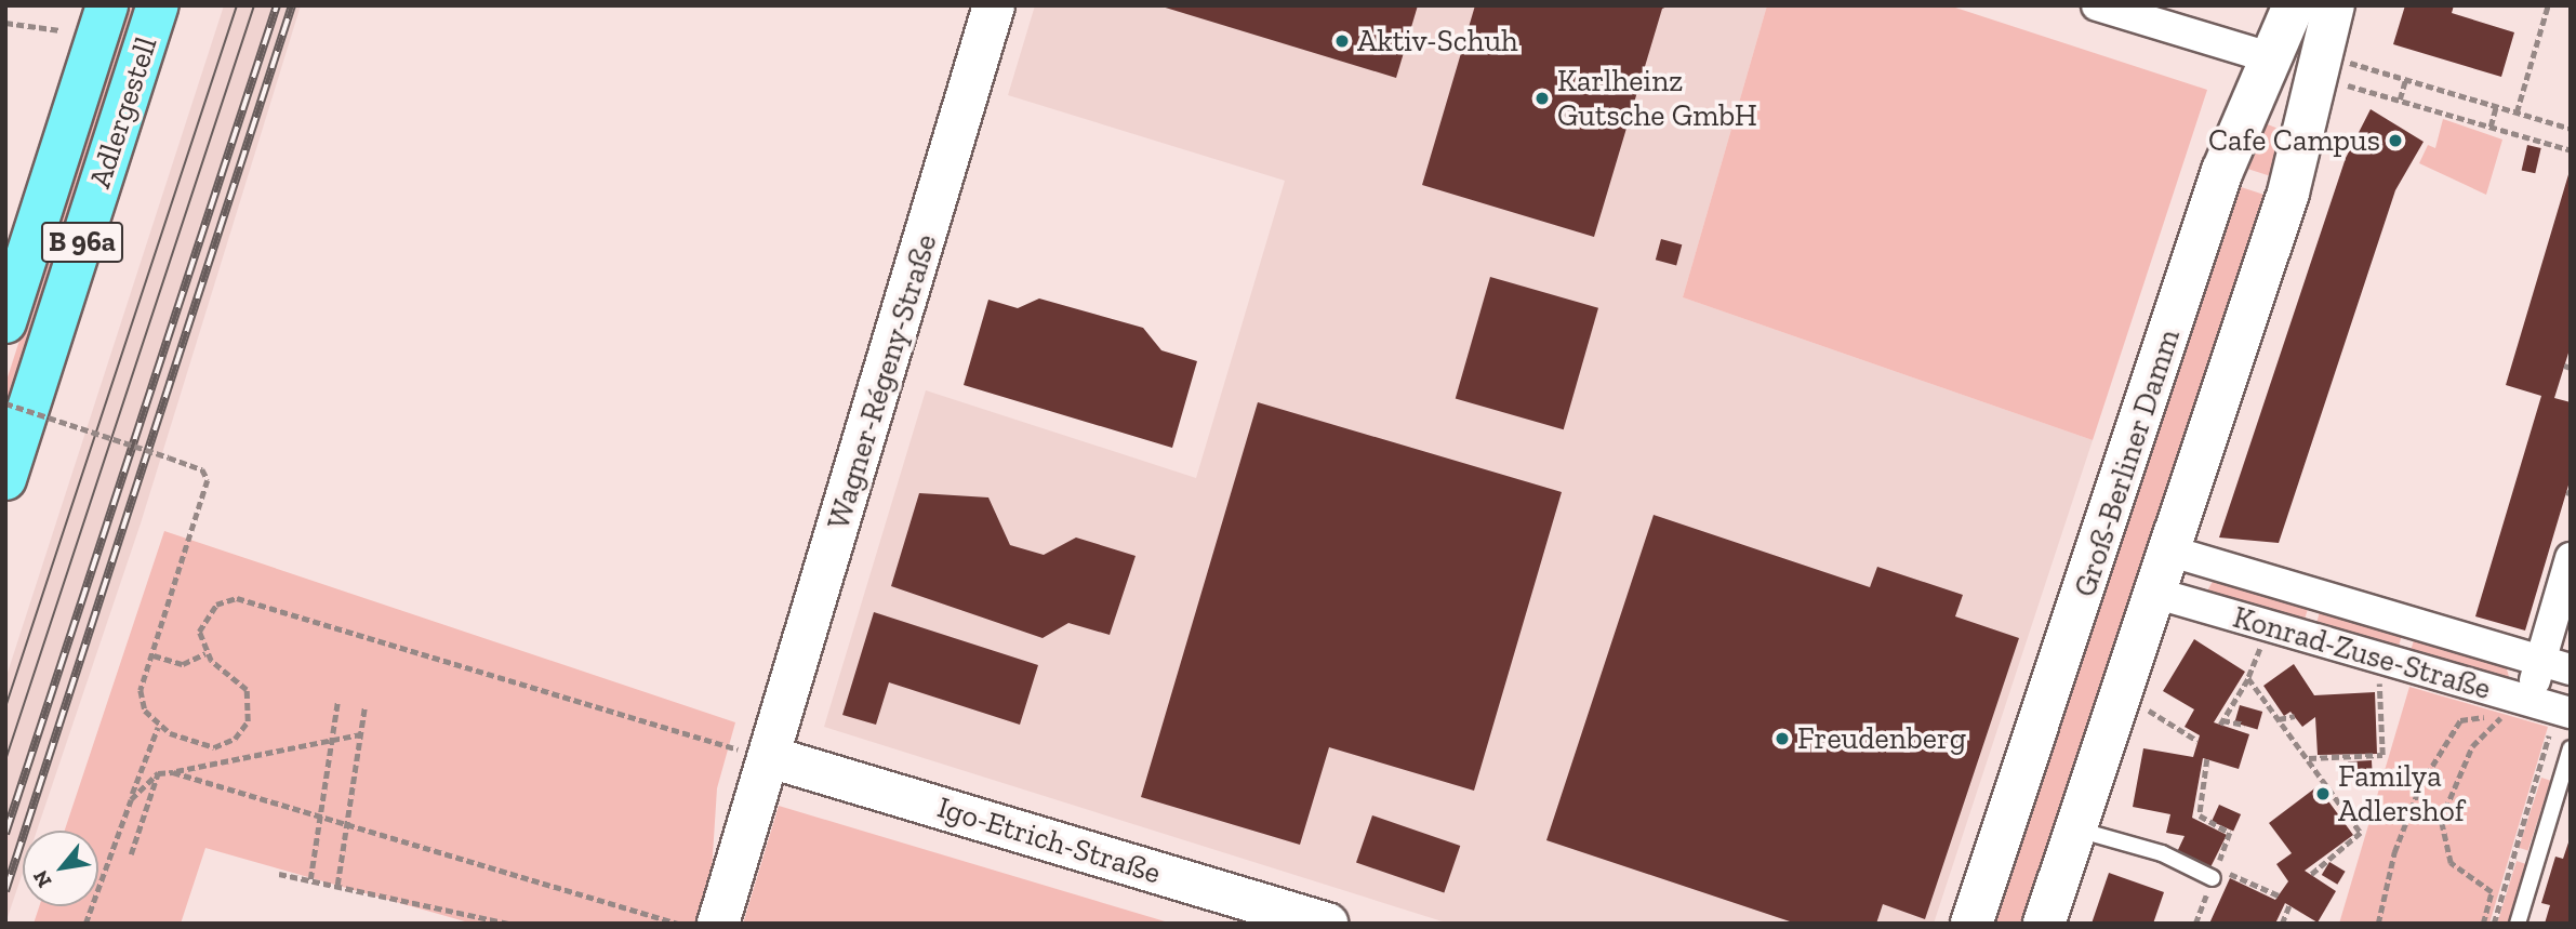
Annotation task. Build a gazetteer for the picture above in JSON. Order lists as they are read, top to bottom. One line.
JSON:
{"streets":{"main road":["Adlergestell","B 96a","Wagner-Régeny-Straße","Groß-Berliner Damm","Igo-Etrich-Straße"],"street":["Konrad-Zuse-Straße"]},"crossings":[["Wagner-Régeny-Straße","Igo-Etrich-Straße"]],"places":["Aktiv-Schuh","Karlheinz Gutsche GmbH","Cafe Campus","Freudenberg","Familya Adlershof"],"north":"bottom left"}
